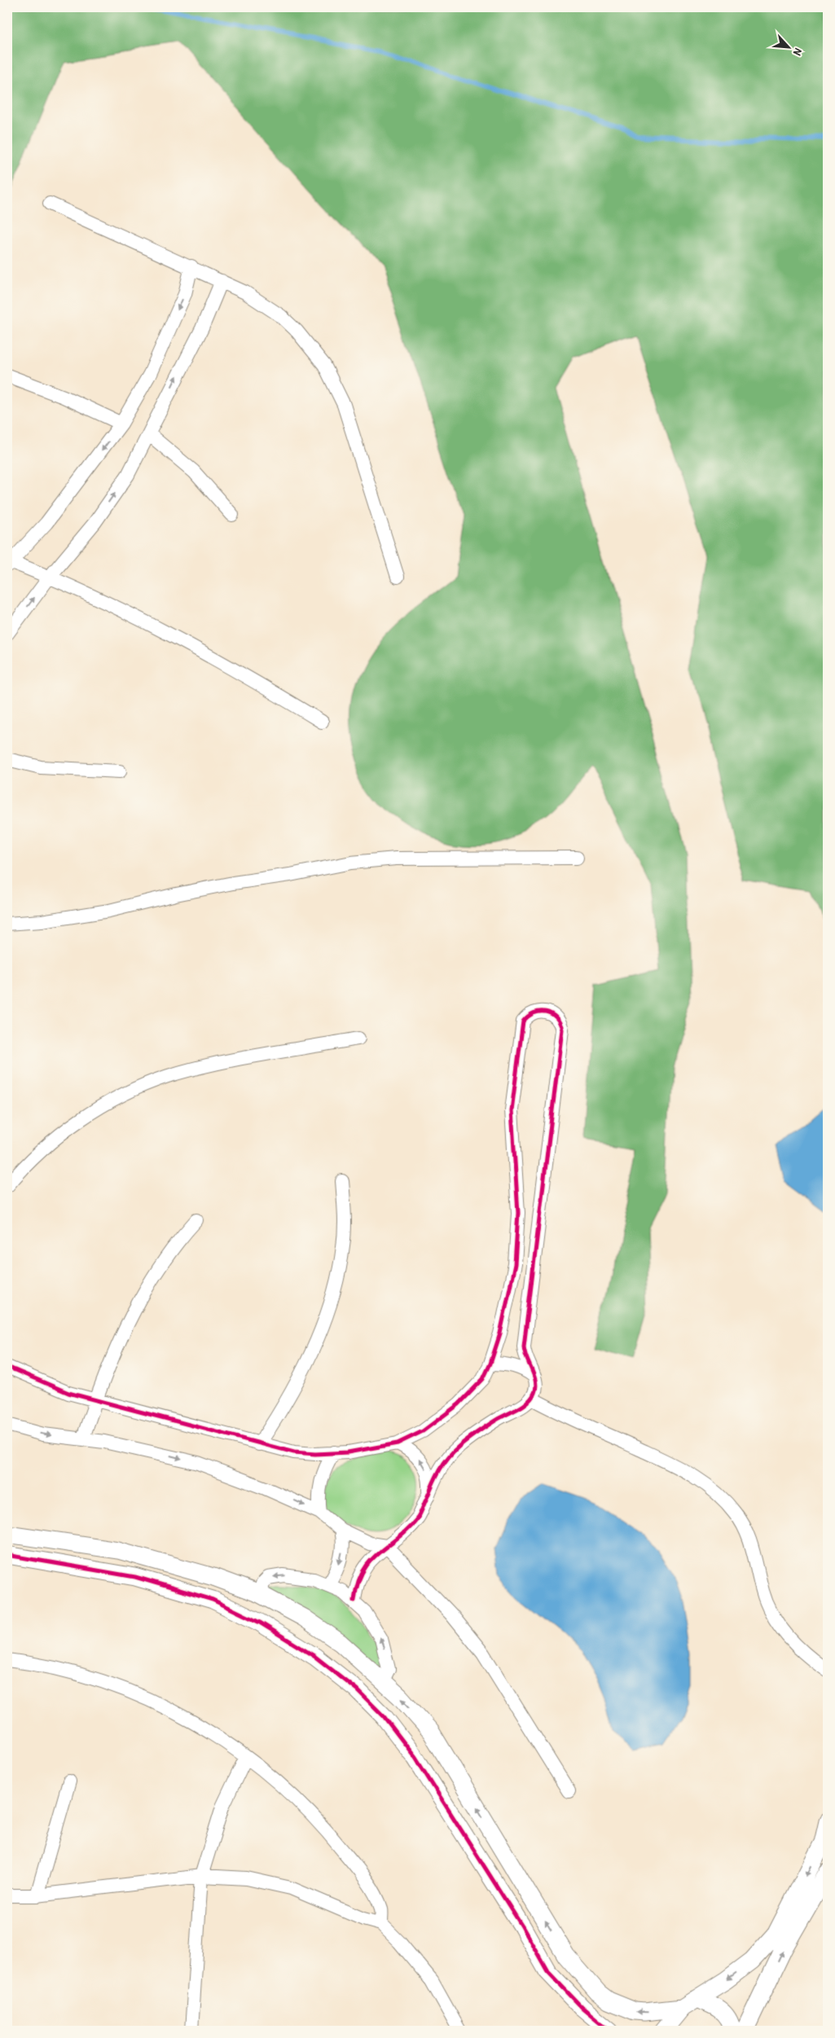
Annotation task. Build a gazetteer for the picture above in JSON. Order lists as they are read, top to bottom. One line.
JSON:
{"north":"bottom right"}
